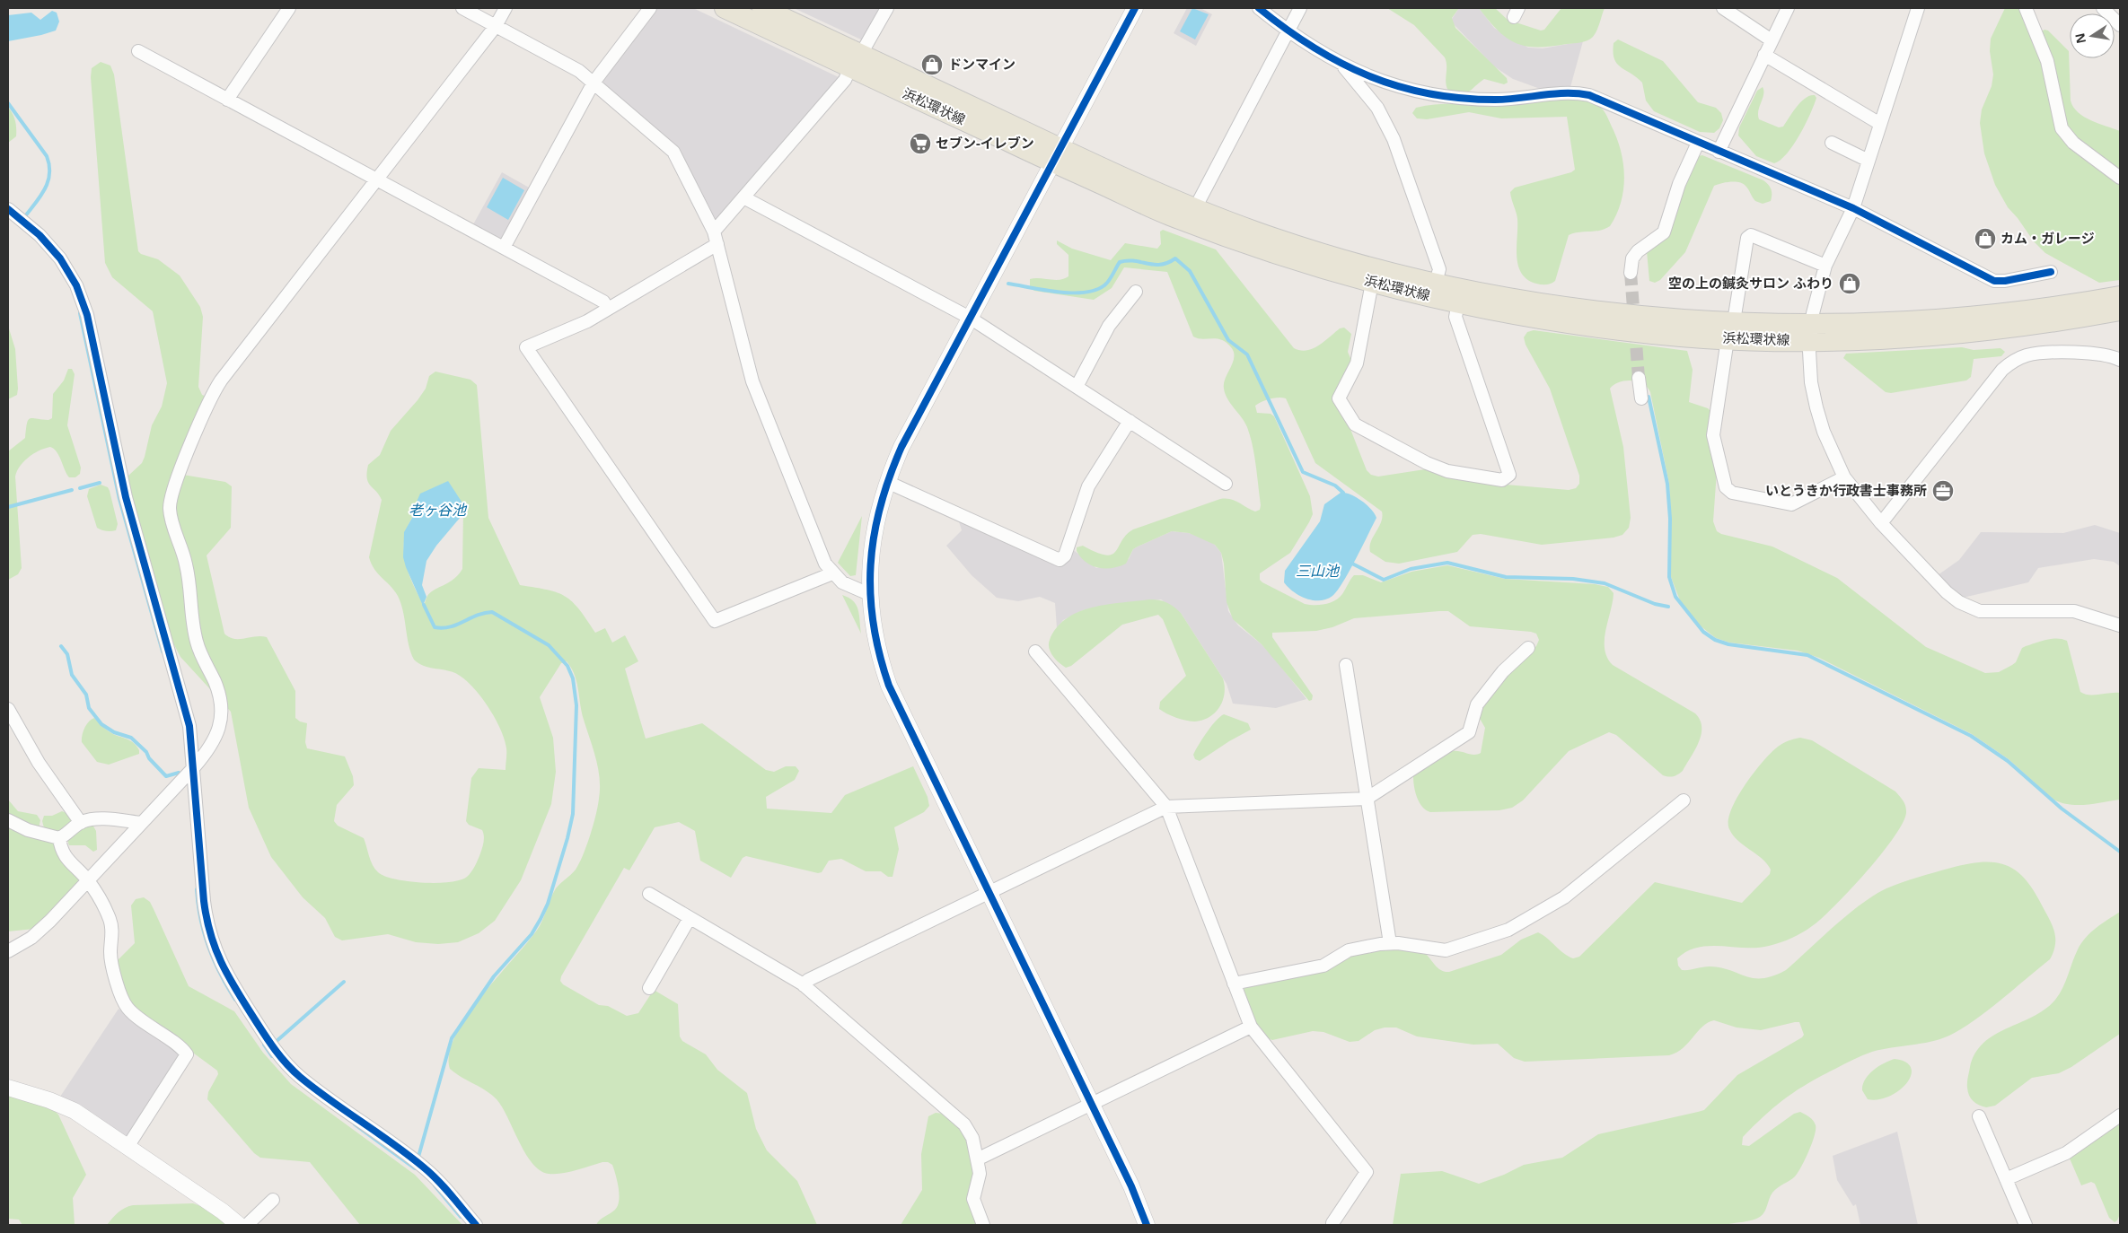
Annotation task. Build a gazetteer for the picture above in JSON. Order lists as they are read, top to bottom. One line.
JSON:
{"streets":{"main road":["浜松環状線"]},"water":["老ヶ谷池","三山池"],"places":{"shop":["ドンマイン","カム・ガレージ","空の上の鍼灸サロン ふわり"],"supermarket":["セブン-イレブン"],"office":["いとうきか行政書士事務所"]},"north":"left"}
